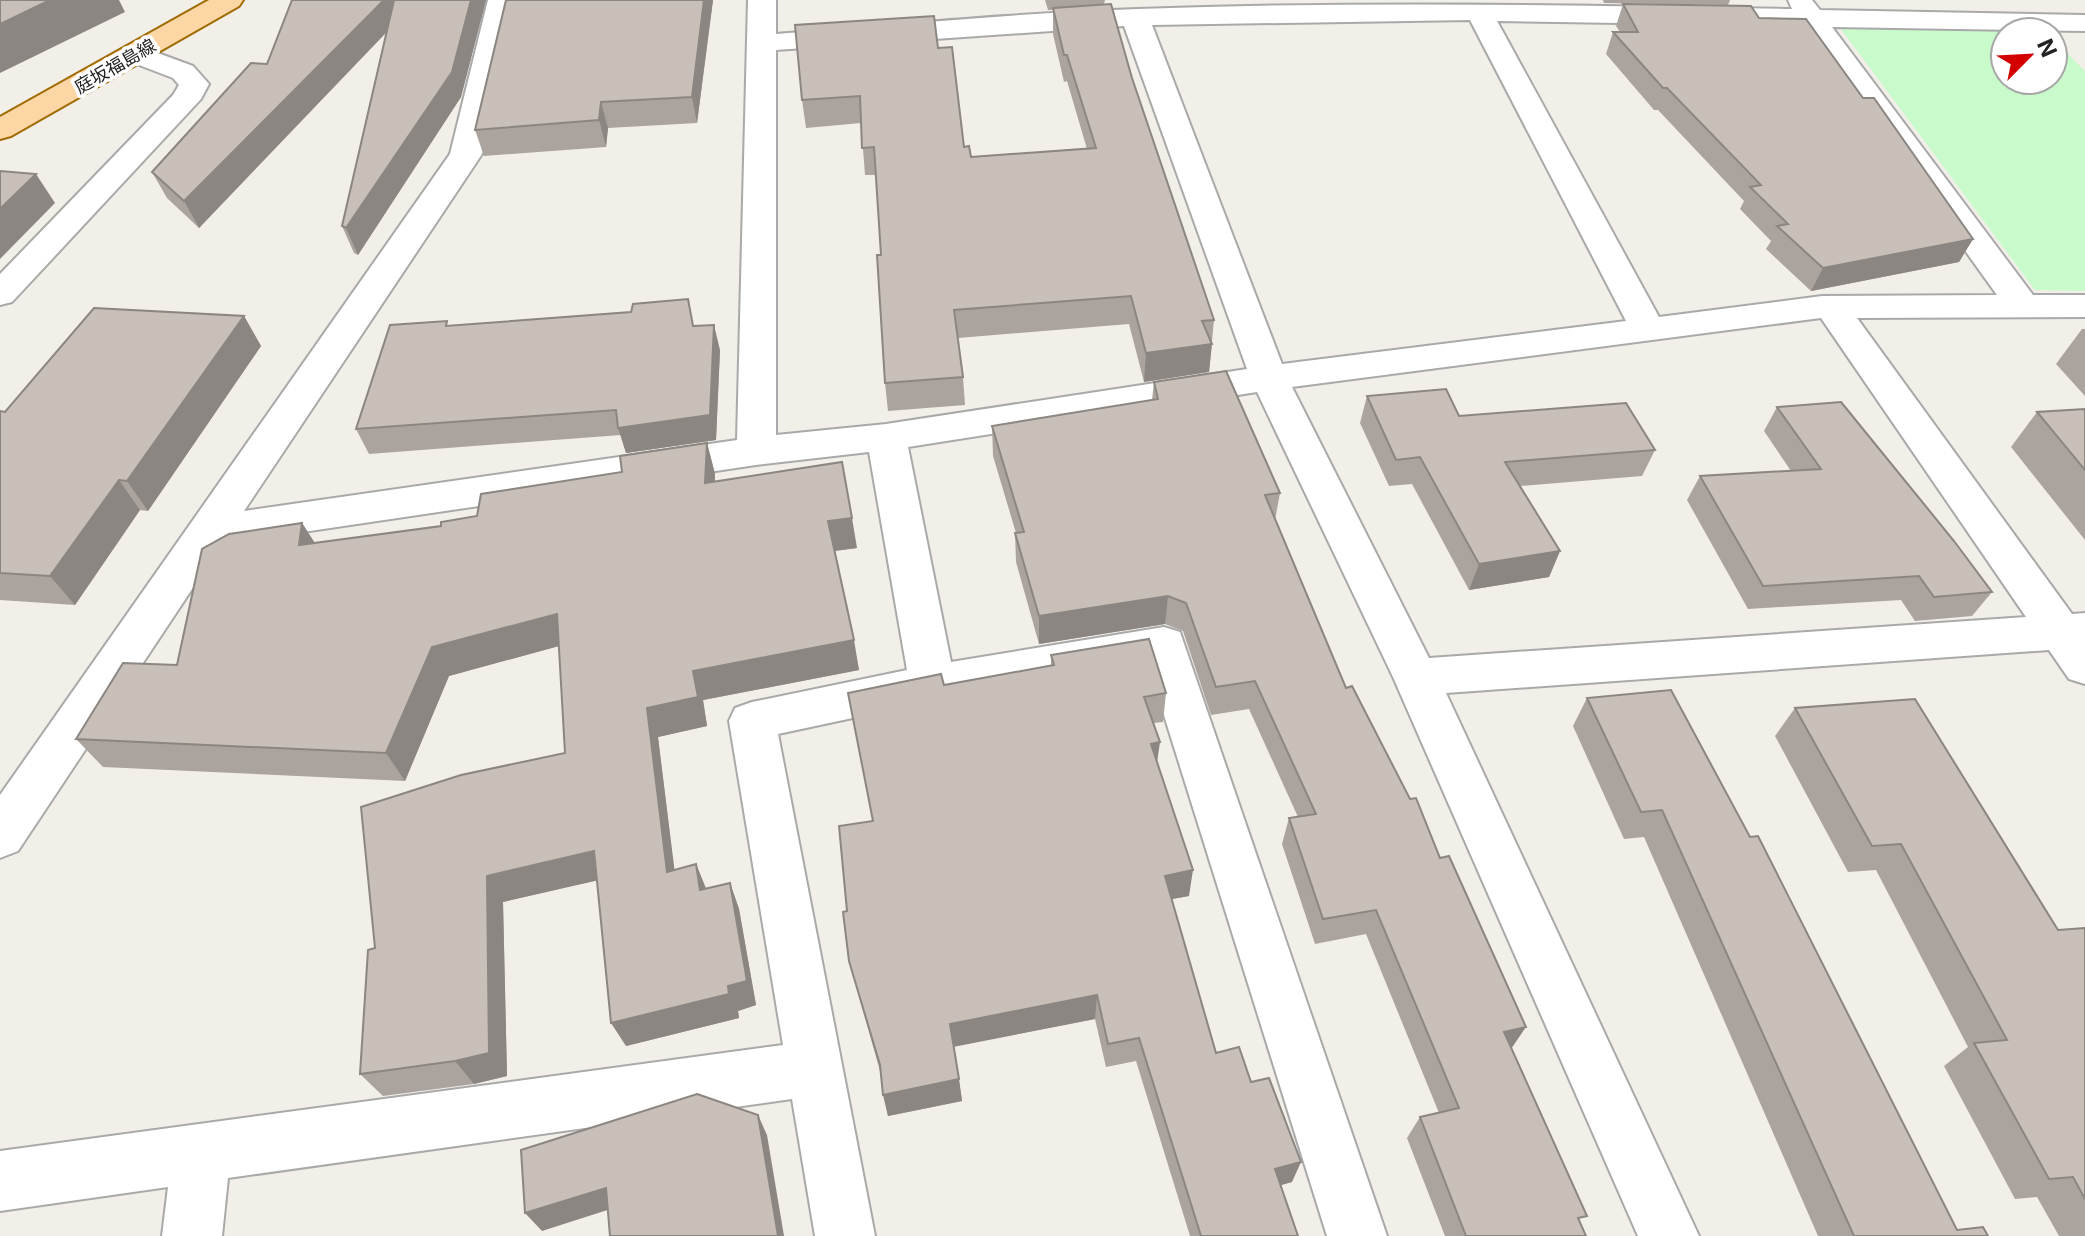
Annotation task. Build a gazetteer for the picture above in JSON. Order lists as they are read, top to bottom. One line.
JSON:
{"streets":{"main road":["庭坂福島線"]},"north":"top right"}
